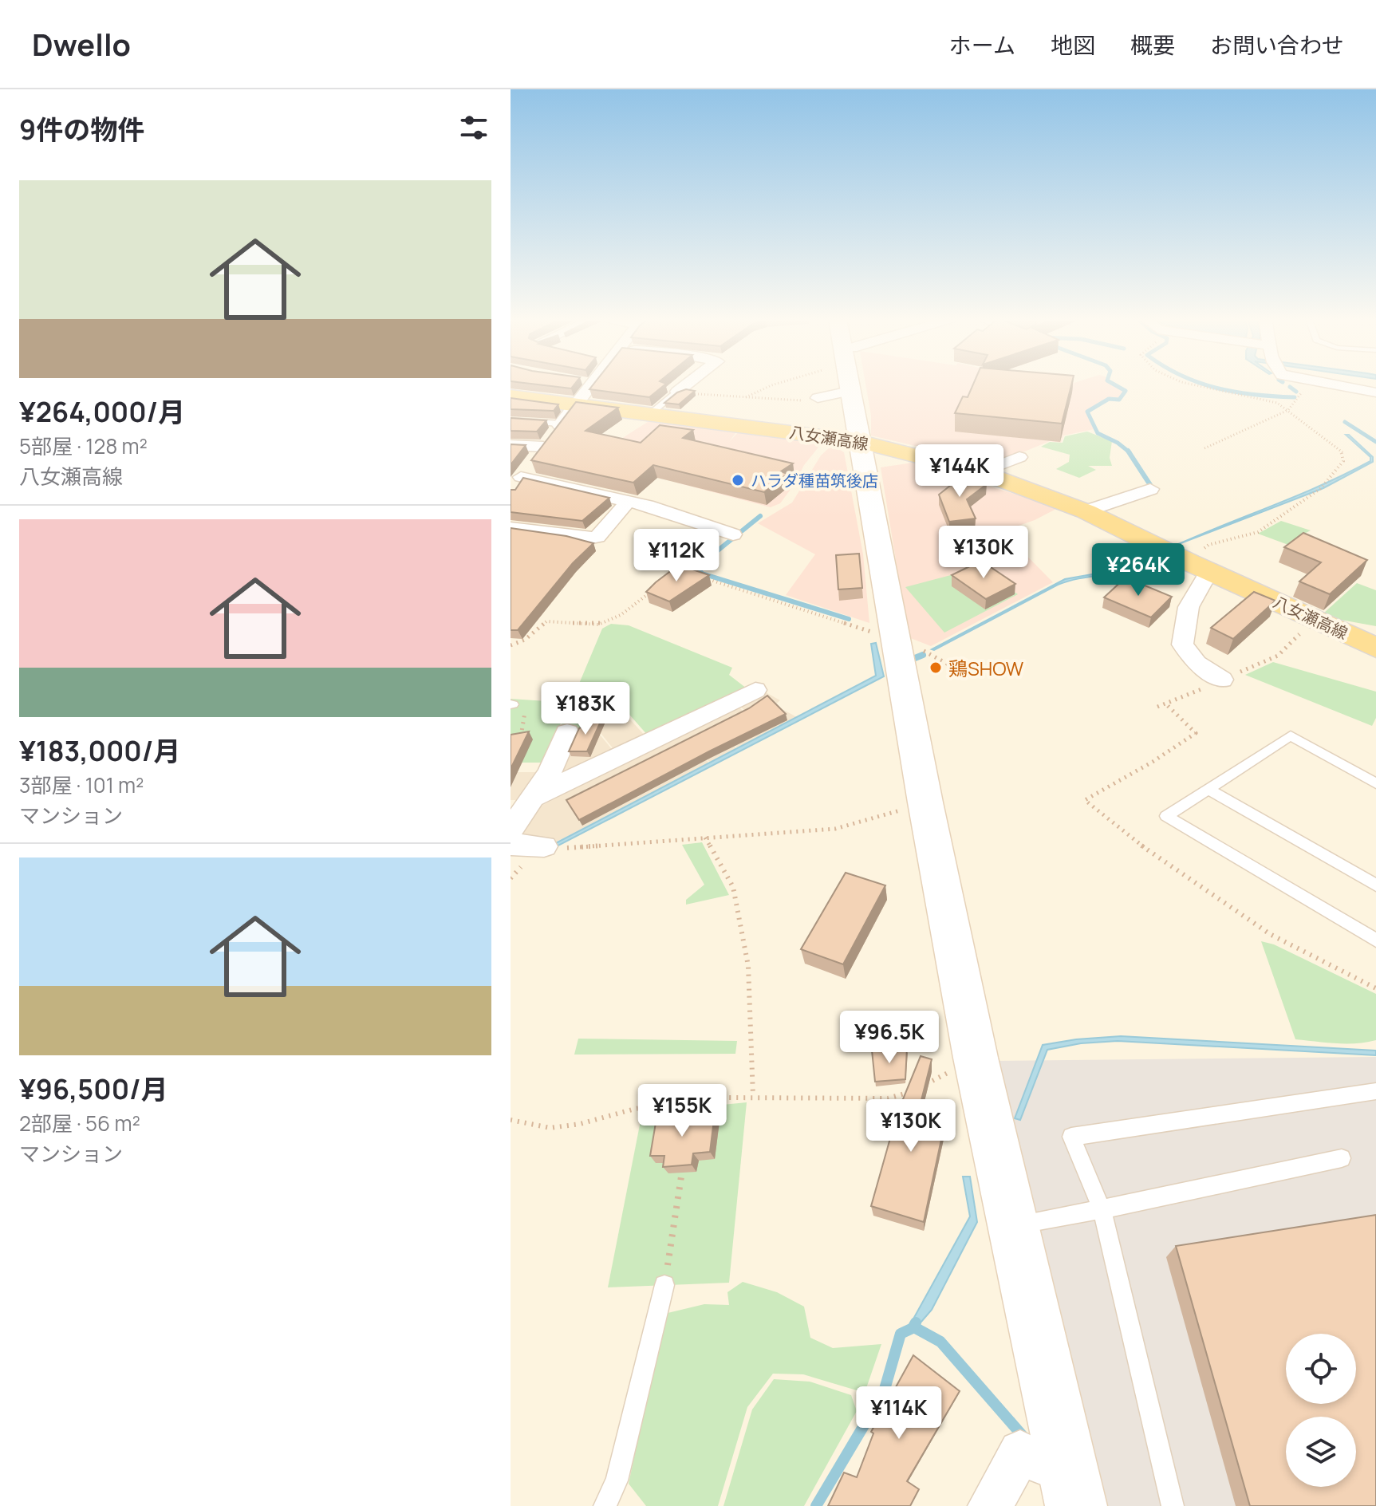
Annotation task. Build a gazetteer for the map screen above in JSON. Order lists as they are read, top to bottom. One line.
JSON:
{"streets":{"main road":["八女瀬高線"]},"places":["ハラダ種苗筑後店","鶏SHOW"],"page":{"header":"Dwello","nav":["ホーム","地図","概要","お問い合わせ"],"heading":"9件の物件","list":[{"name":"¥264,000/月","note":"5部屋 · 128 m² · 八女瀬高線"},{"name":"¥183,000/月","note":"3部屋 · 101 m² · マンション"},{"name":"¥96,500/月","note":"2部屋 · 56 m² · マンション"}],"price":["¥144K","¥130K","¥112K","¥264K","¥183K","¥96.5K","¥155K","¥130K","¥114K"]}}
